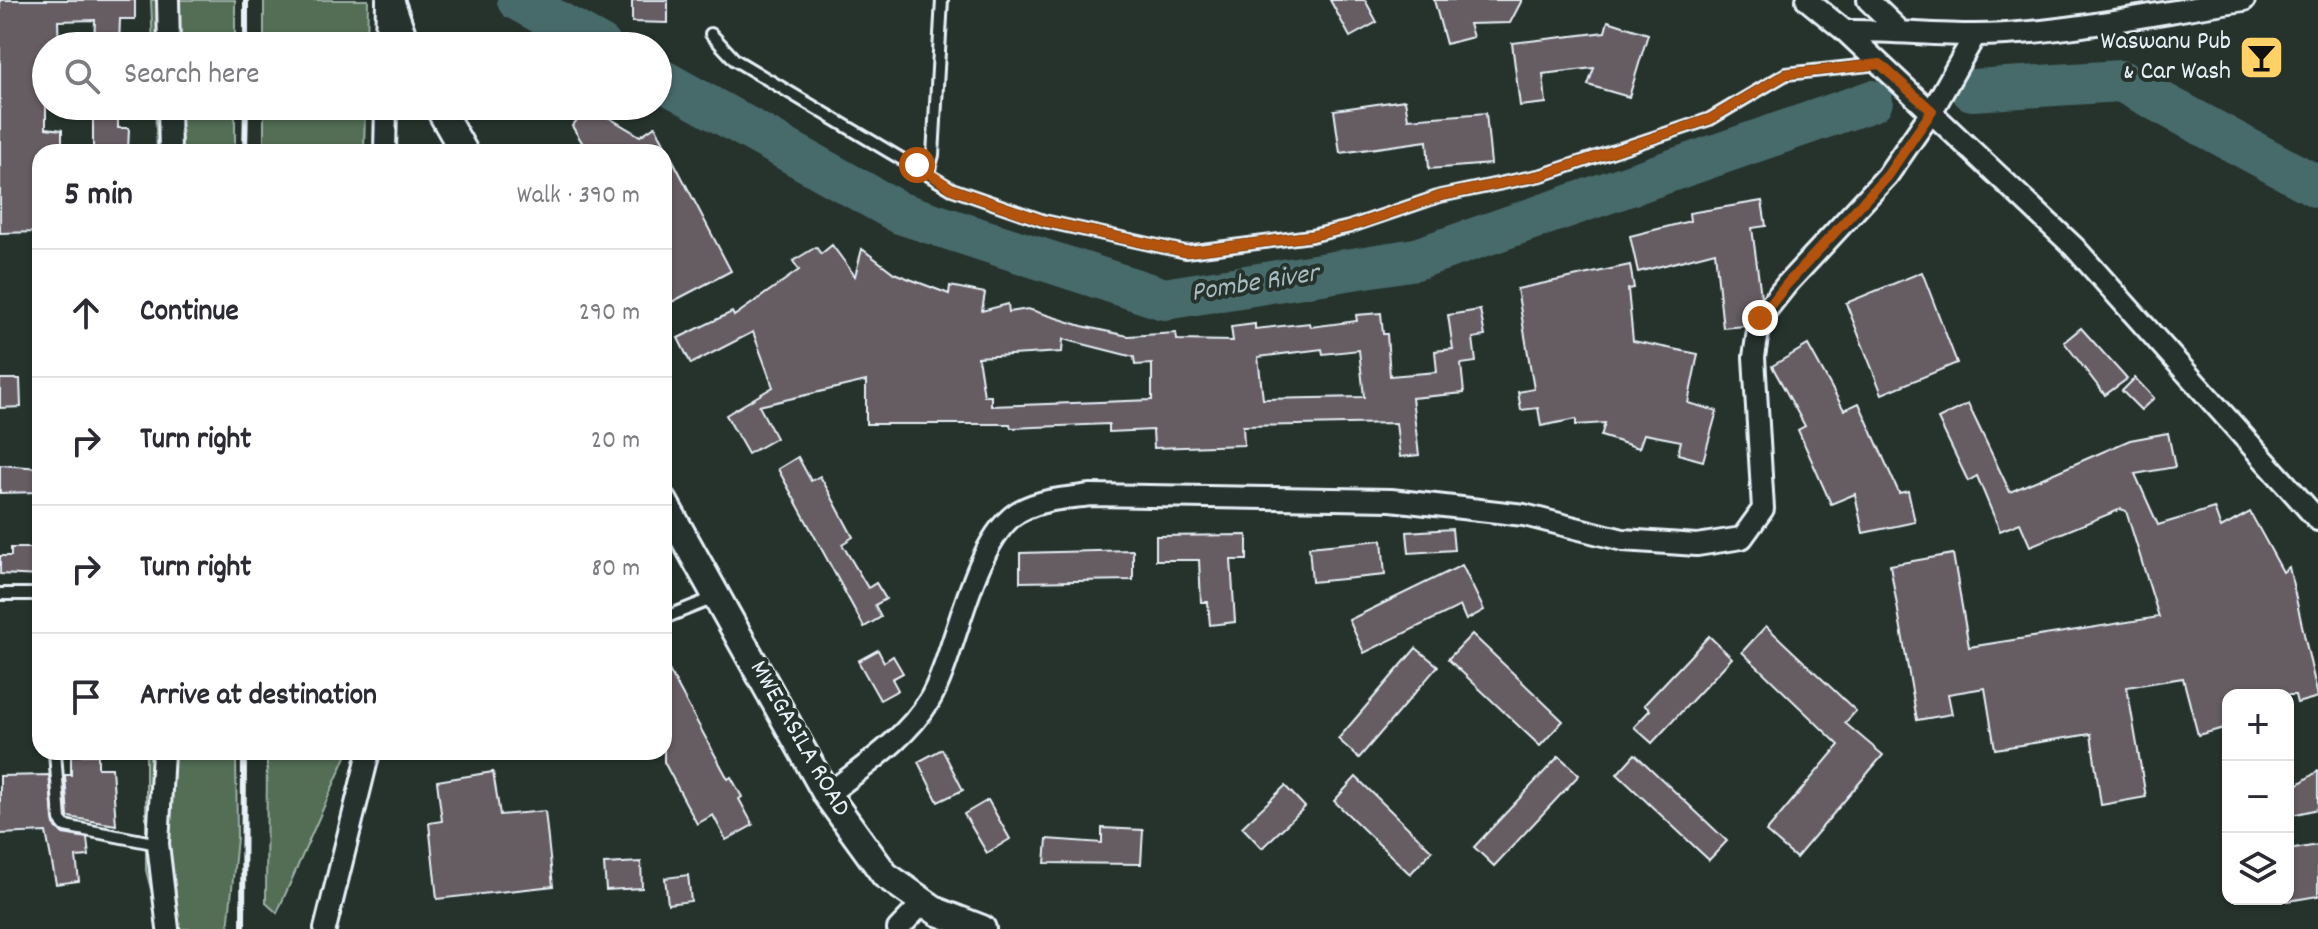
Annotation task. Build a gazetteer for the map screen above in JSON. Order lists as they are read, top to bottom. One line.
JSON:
{"streets":{"street":["MWEGASILA ROAD"]},"water":["Pombe River"],"places":{"bar":["Waswanu Pub & Car Wash"]},"page":{"search":"Search here","heading":["5 min","Walk · 390 m"],"list":[["Continue","290 m"],["Turn right","20 m"],["Turn right","80 m"],"Arrive at destination"],"map_buttons":["+","−"]}}
